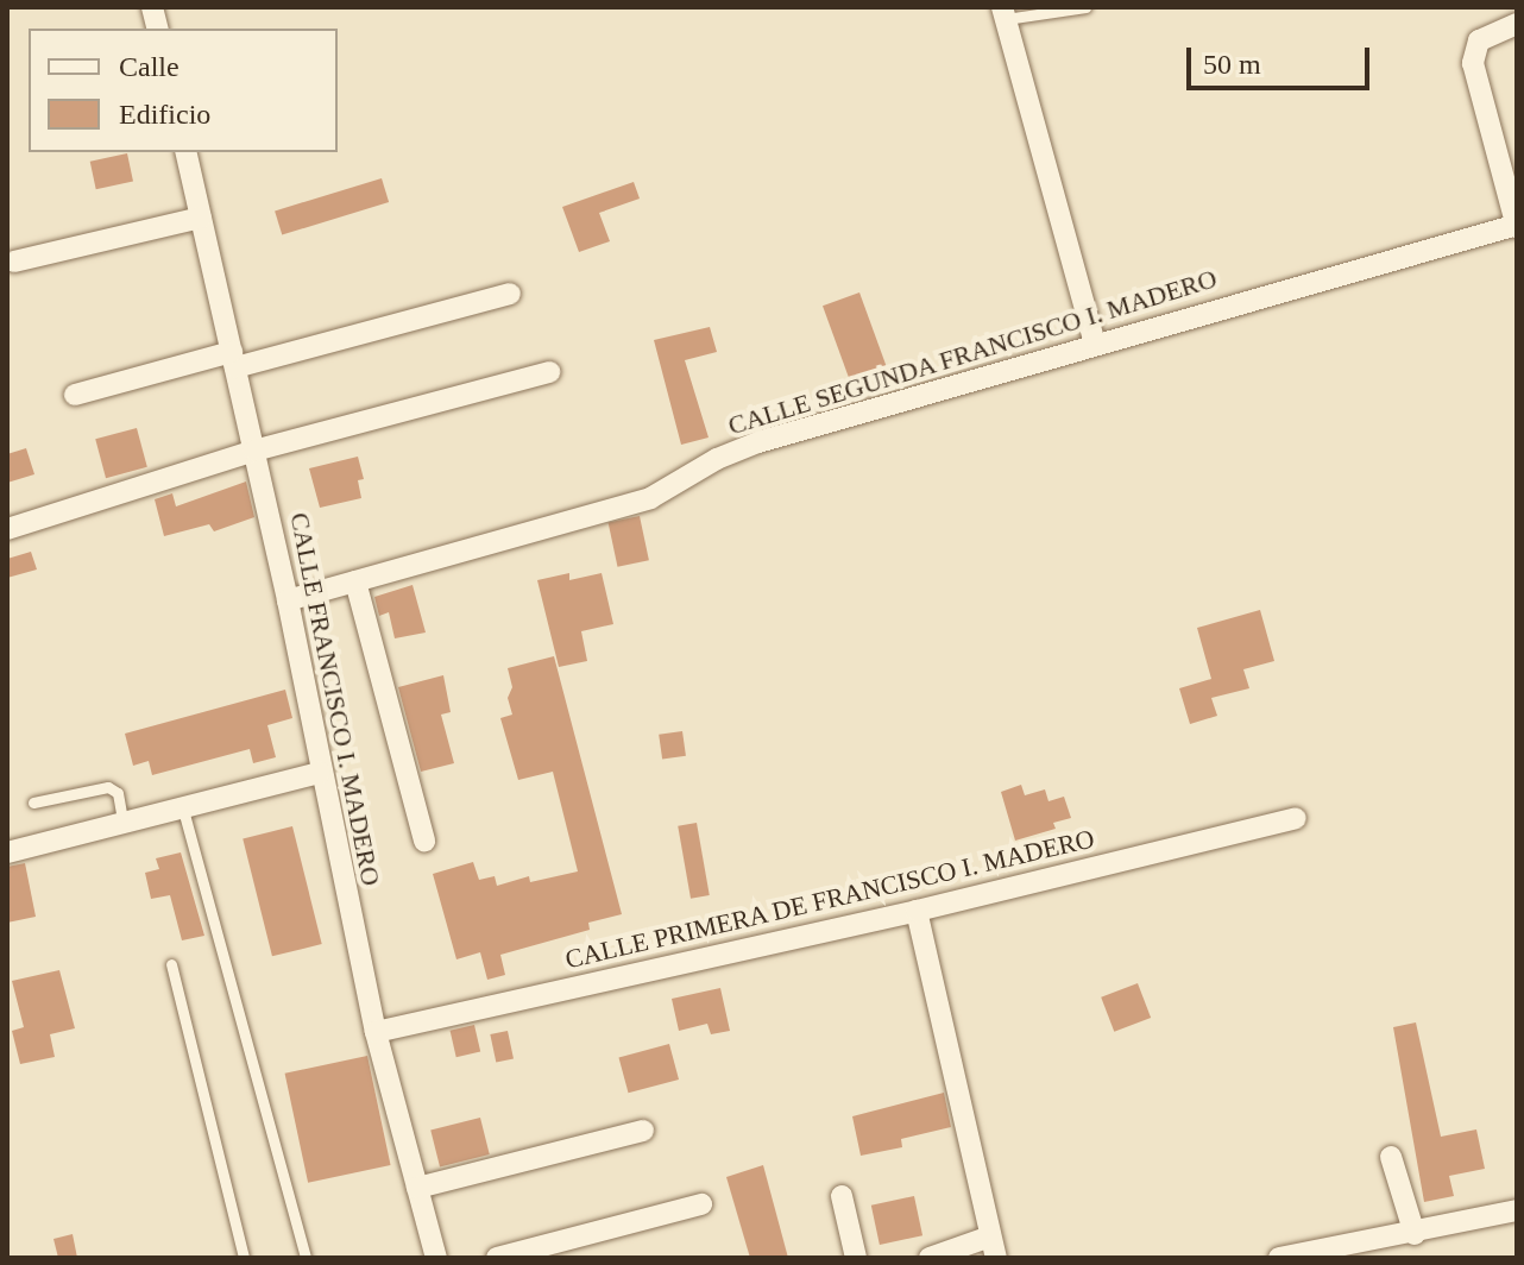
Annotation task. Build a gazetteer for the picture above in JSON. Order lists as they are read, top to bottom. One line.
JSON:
{"streets":{"street":["CALLE SEGUNDA FRANCISCO I. MADERO","CALLE FRANCISCO I. MADERO","CALLE PRIMERA DE FRANCISCO I. MADERO"]},"crossings":[["CALLE SEGUNDA FRANCISCO I. MADERO","CALLE FRANCISCO I. MADERO"],["CALLE FRANCISCO I. MADERO","CALLE PRIMERA DE FRANCISCO I. MADERO"]],"legend":["Calle","Edificio"],"scale_bar":"50 m"}
